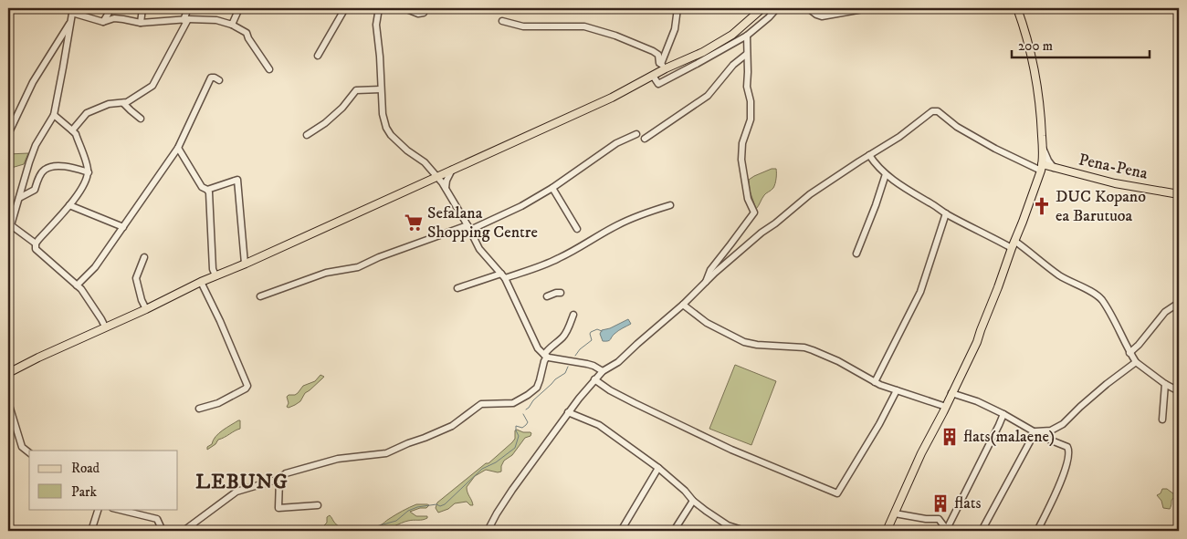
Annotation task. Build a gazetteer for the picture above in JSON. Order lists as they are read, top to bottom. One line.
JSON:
{"streets":{"main road":["Pena-Pena"]},"districts":["LEBUNG"],"places":{"church":["DUC Kopano ea Barutuoa"],"supermarket":["Sefalana Shopping Centre"],"building":["flats(malaene)","flats"]},"legend":["Road","Park"],"scale_bar":"200 m"}
